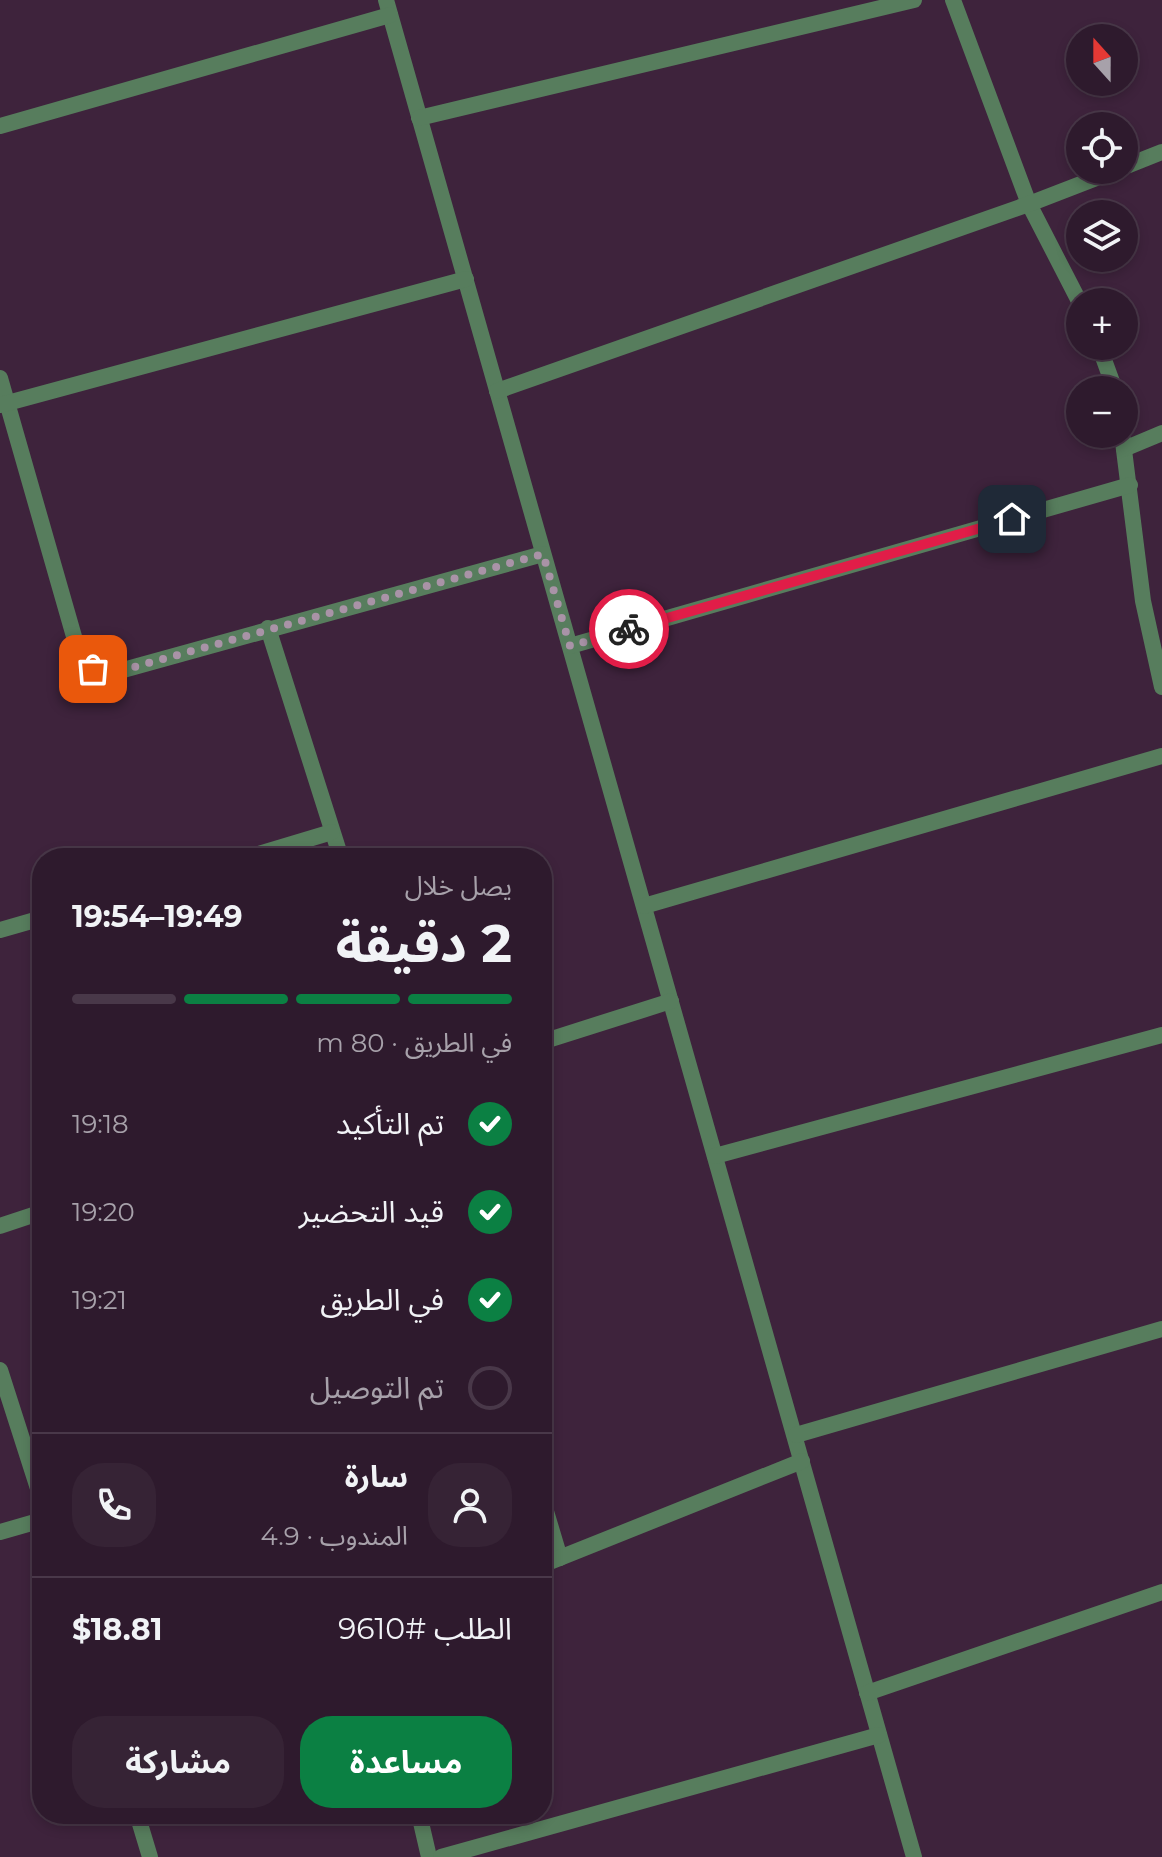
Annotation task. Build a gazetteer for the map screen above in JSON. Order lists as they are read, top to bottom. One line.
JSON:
{"north":"top","page":{"map_buttons":["+","−"],"heading":["2 دقيقة","يصل خلال","19:49–19:54"],"panel":["سارة","المندوب · 4.9","الطلب #9610","$18.81"],"bar":"في الطريق · 80 m","list":[["تم التأكيد","19:18"],["قيد التحضير","19:20"],["في الطريق","19:21"],"تم التوصيل"],"buttons":["مساعدة","مشاركة"]}}
